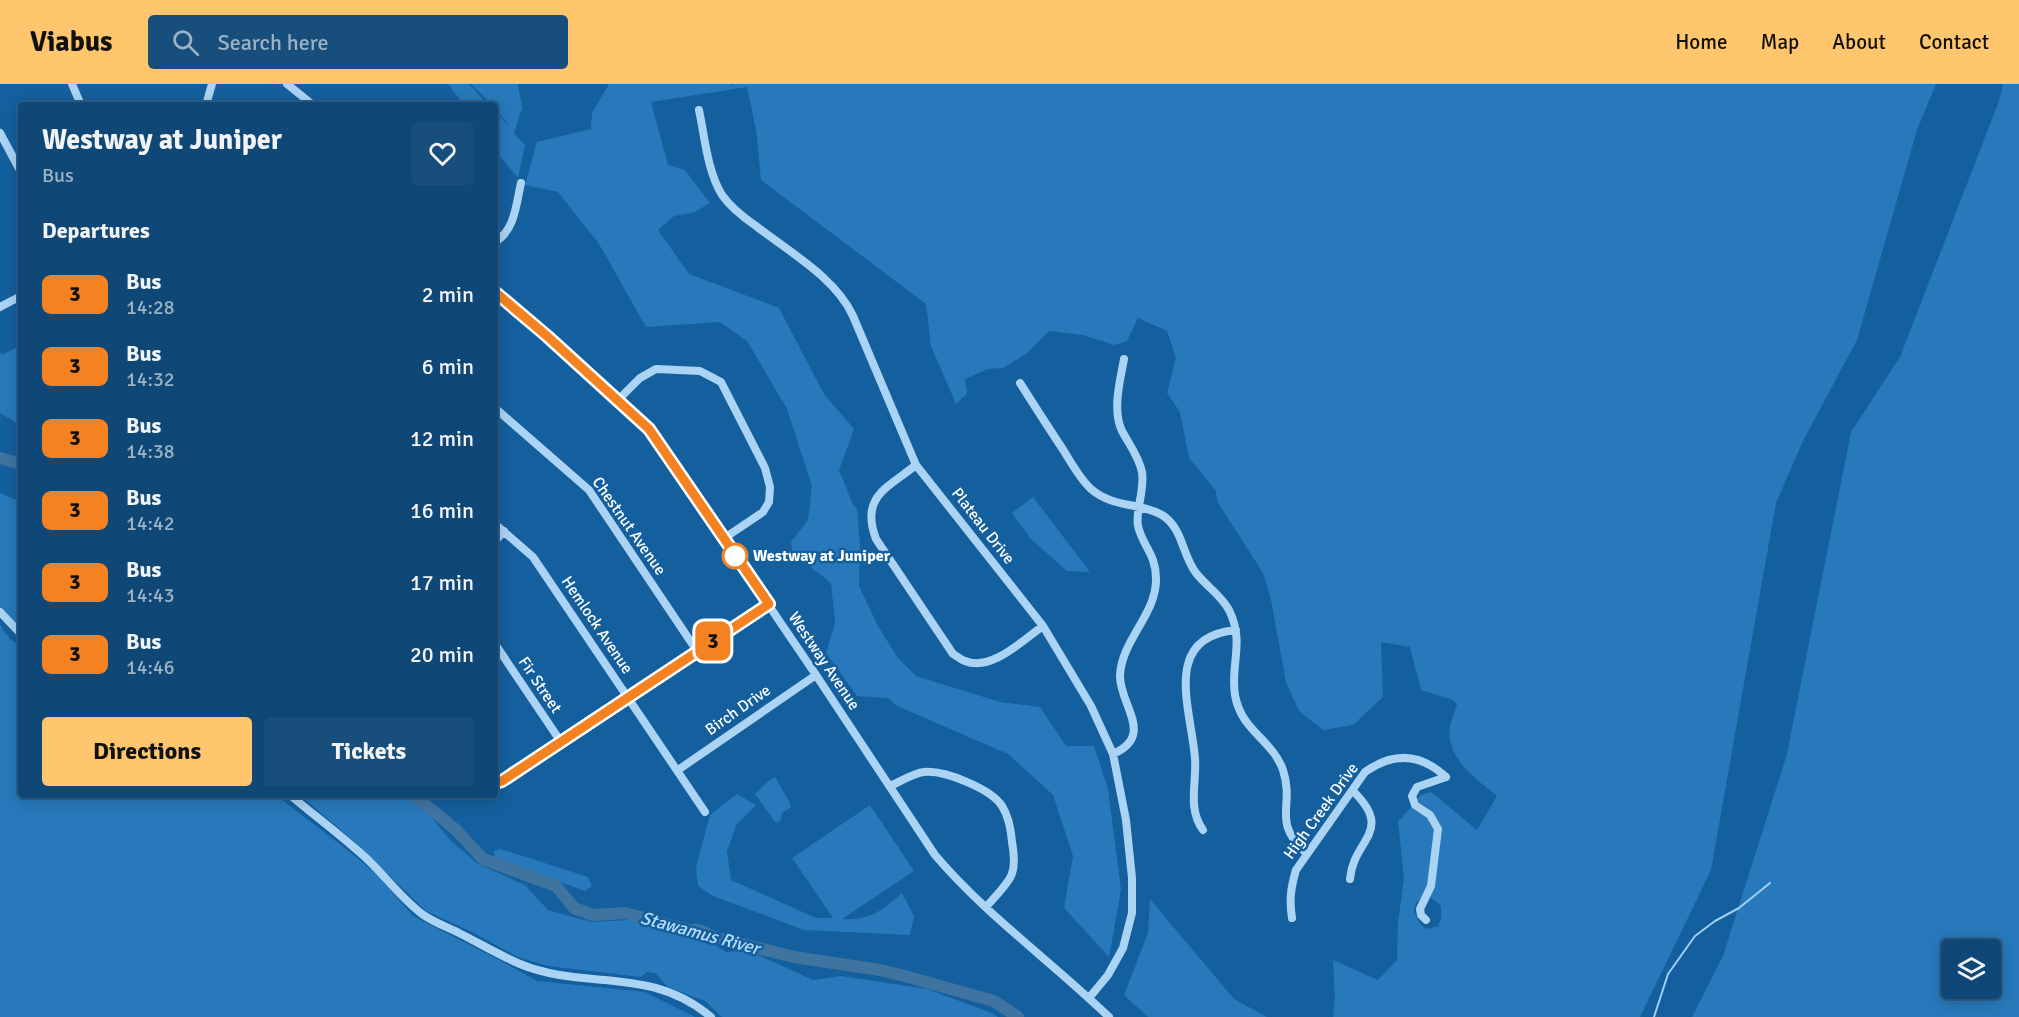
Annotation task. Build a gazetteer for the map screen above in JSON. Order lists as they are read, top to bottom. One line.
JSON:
{"streets":{"street":["Chestnut Avenue","Plateau Drive","Hemlock Avenue","Westway Avenue","Fir Street","Birch Drive","High Creek Drive"]},"crossings":[["Plateau Drive","Westway Avenue"],["Hemlock Avenue","Birch Drive"],["Westway Avenue","Birch Drive"]],"water":["Stawamus River"],"places":["Westway at Juniper"],"lines":["bus line 3"],"page":{"header":"Viabus","search":"Search here","nav":["Home","Map","About","Contact"],"on_map":"3","heading":[["Westway at Juniper","Bus"],"Departures"],"list":[{"mark":"3","name":"Bus","note":"14:28","value":"2 min"},{"mark":"3","name":"Bus","note":"14:32","value":"6 min"},{"mark":"3","name":"Bus","note":"14:38","value":"12 min"},{"mark":"3","name":"Bus","note":"14:42","value":"16 min"},{"mark":"3","name":"Bus","note":"14:43","value":"17 min"},{"mark":"3","name":"Bus","note":"14:46","value":"20 min"}],"buttons":["Directions","Tickets"]}}
